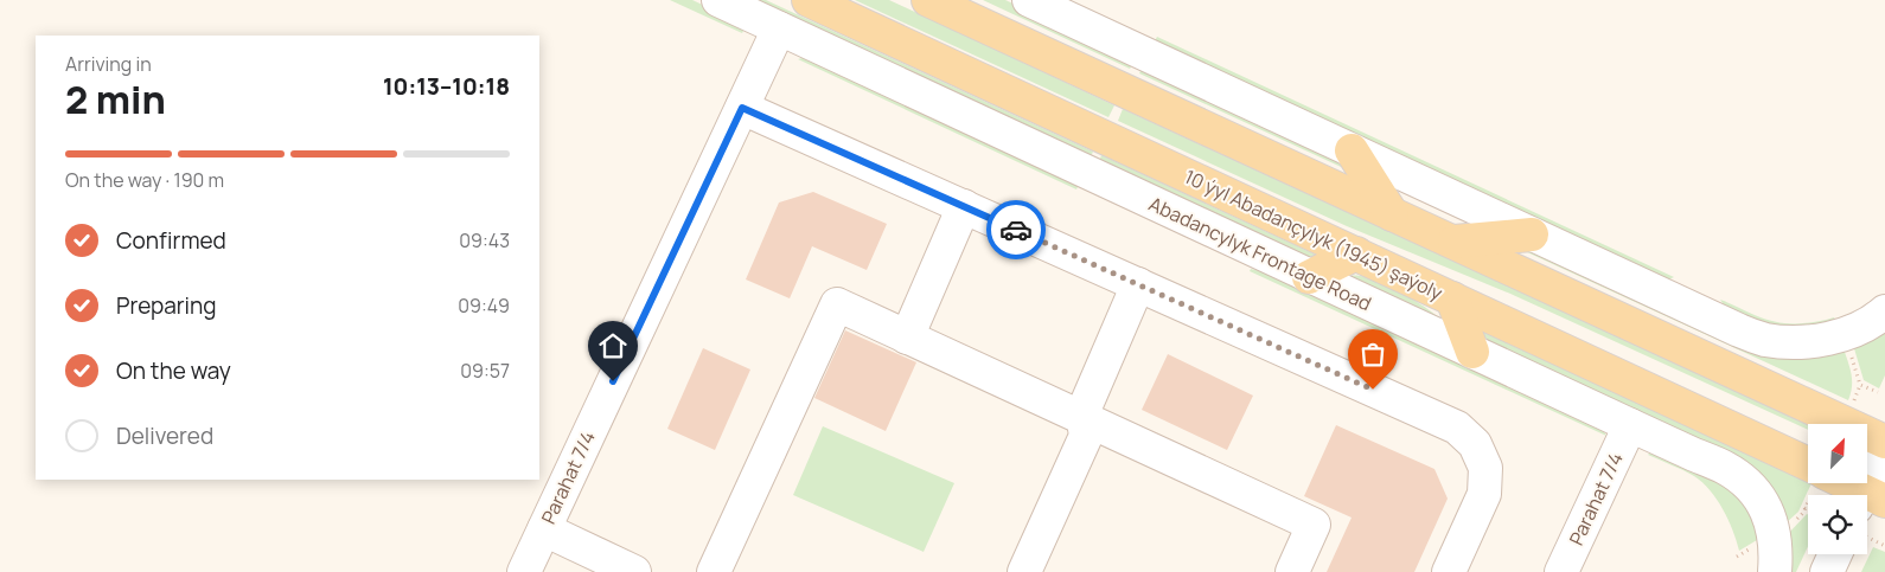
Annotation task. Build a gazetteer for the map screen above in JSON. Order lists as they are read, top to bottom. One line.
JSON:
{"streets":{"main road":["10 ýyl Abadançylyk (1945) şaýoly"],"street":["Abadancylyk Frontage Road","Parahat 7/4"]},"crossings":[["Abadancylyk Frontage Road","Parahat 7/4"]],"north":"top right","page":{"heading":["2 min","Arriving in","10:13–10:18"],"bar":"On the way · 190 m","list":[["Confirmed","09:43"],["Preparing","09:49"],["On the way","09:57"],"Delivered"]}}
